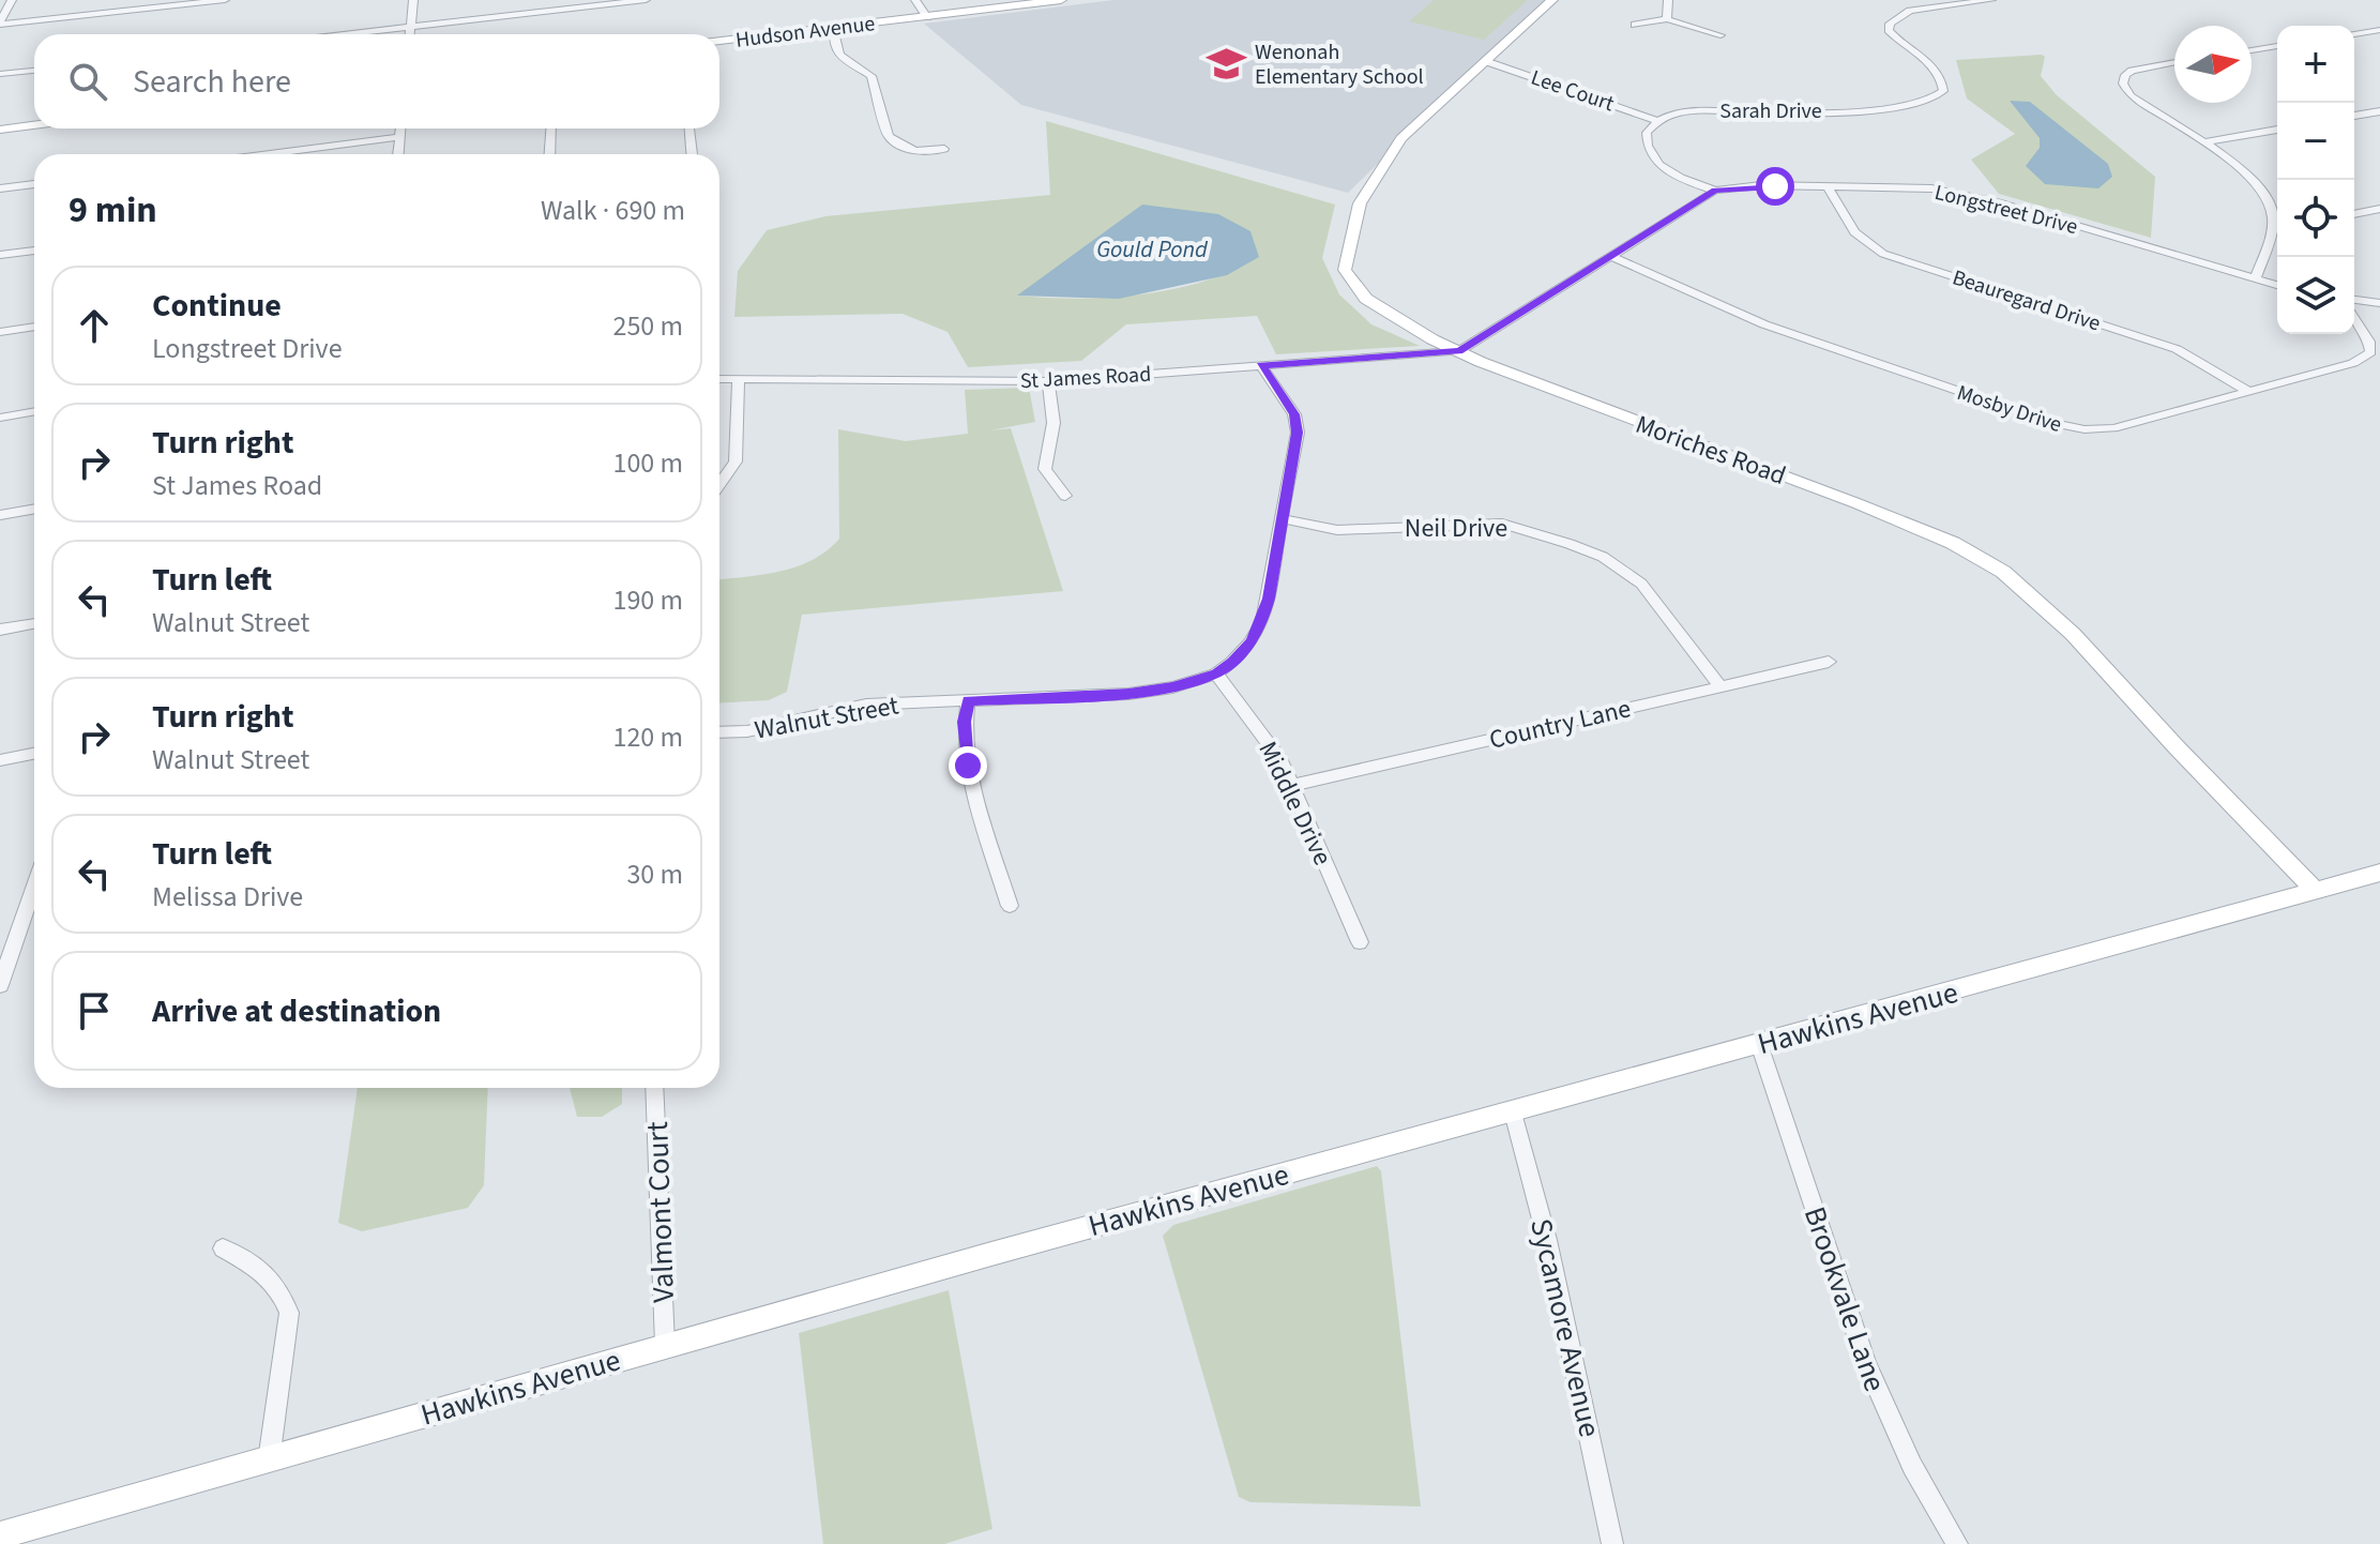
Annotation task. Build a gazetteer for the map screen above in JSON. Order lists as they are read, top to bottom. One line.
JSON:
{"streets":{"street":["Hudson Avenue","Lee Court","Sarah Drive","Longstreet Drive","Beauregard Drive","St James Road","Mosby Drive","Moriches Road","Neil Drive","Walnut Street","Country Lane","Middle Drive","Hawkins Avenue","Valmont Court","Brookvale Lane","Sycamore Avenue"]},"crossings":[["Lee Court","Sarah Drive"],["Lee Court","Moriches Road"],["Longstreet Drive","Beauregard Drive"],["Longstreet Drive","St James Road"],["Longstreet Drive","Mosby Drive"],["Longstreet Drive","Moriches Road"],["Beauregard Drive","Mosby Drive"],["St James Road","Moriches Road"],["St James Road","Walnut Street"],["Moriches Road","Hawkins Avenue"],["Neil Drive","Walnut Street"],["Neil Drive","Country Lane"],["Walnut Street","Middle Drive"],["Country Lane","Middle Drive"],["Hawkins Avenue","Valmont Court"],["Hawkins Avenue","Brookvale Lane"],["Hawkins Avenue","Sycamore Avenue"]],"water":["Gould Pond"],"places":{"school or university":["Wenonah Elementary School"]},"north":"right","page":{"map_buttons":["+","−"],"search":"Search here","heading":["9 min","Walk · 690 m"],"list":[["Continue","Longstreet Drive","250 m"],["Turn right","St James Road","100 m"],["Turn left","Walnut Street","190 m"],["Turn right","Walnut Street","120 m"],["Turn left","Melissa Drive","30 m"],"Arrive at destination"]}}
